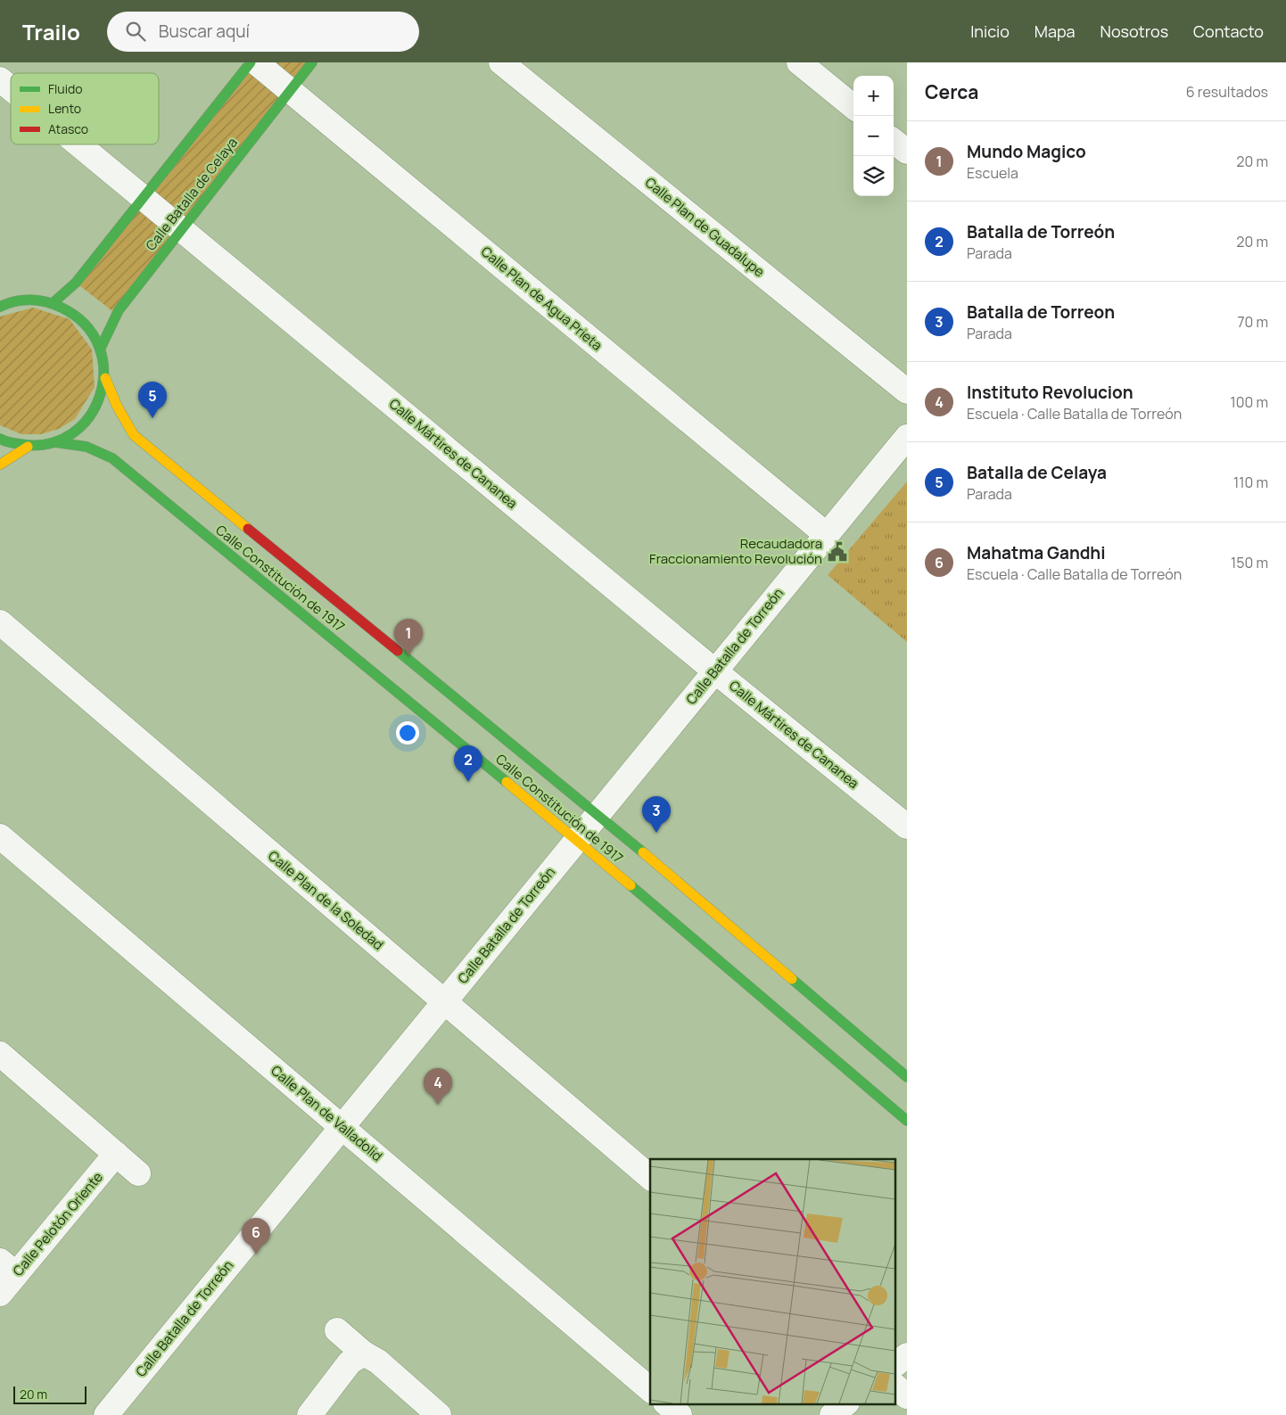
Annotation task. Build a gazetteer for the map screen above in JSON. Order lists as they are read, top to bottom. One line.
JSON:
{"streets":{"street":["Calle Batalla de Celaya","Calle Plan de Guadalupe","Calle Plan de Agua Prieta","Calle Mártires de Cananea","Calle Constitución de 1917","Calle Batalla de Torreón","Calle Plan de la Soledad","Calle Plan de Valladolid","Calle Pelotón Oriente"]},"crossings":[["Calle Batalla de Celaya","Calle Plan de Agua Prieta"],["Calle Batalla de Celaya","Calle Mártires de Cananea"],["Calle Plan de Agua Prieta","Calle Batalla de Torreón"],["Calle Mártires de Cananea","Calle Batalla de Torreón"],["Calle Constitución de 1917","Calle Batalla de Torreón"],["Calle Batalla de Torreón","Calle Plan de la Soledad"],["Calle Batalla de Torreón","Calle Plan de Valladolid"]],"places":{"public building":["Recaudadora Fraccionamiento Revolución"]},"legend":["Fluido","Lento","Atasco"],"scale_bar":"20 m","page":{"header":"Trailo","search":"Buscar aquí","nav":["Inicio","Mapa","Nosotros","Contacto"],"heading":["Cerca","6 resultados"],"map_buttons":["+","−"],"list":[{"mark":"1","name":"Mundo Magico","note":"Escuela","value":"20 m"},{"mark":"2","name":"Batalla de Torreón","note":"Parada","value":"20 m"},{"mark":"3","name":"Batalla de Torreon","note":"Parada","value":"70 m"},{"mark":"4","name":"Instituto Revolucion","note":"Escuela · Calle Batalla de Torreón","value":"100 m"},{"mark":"5","name":"Batalla de Celaya","note":"Parada","value":"110 m"},{"mark":"6","name":"Mahatma Gandhi","note":"Escuela · Calle Batalla de Torreón","value":"150 m"}],"pins":["5","1","2","3","4","6"],"scale":"20 m"}}
